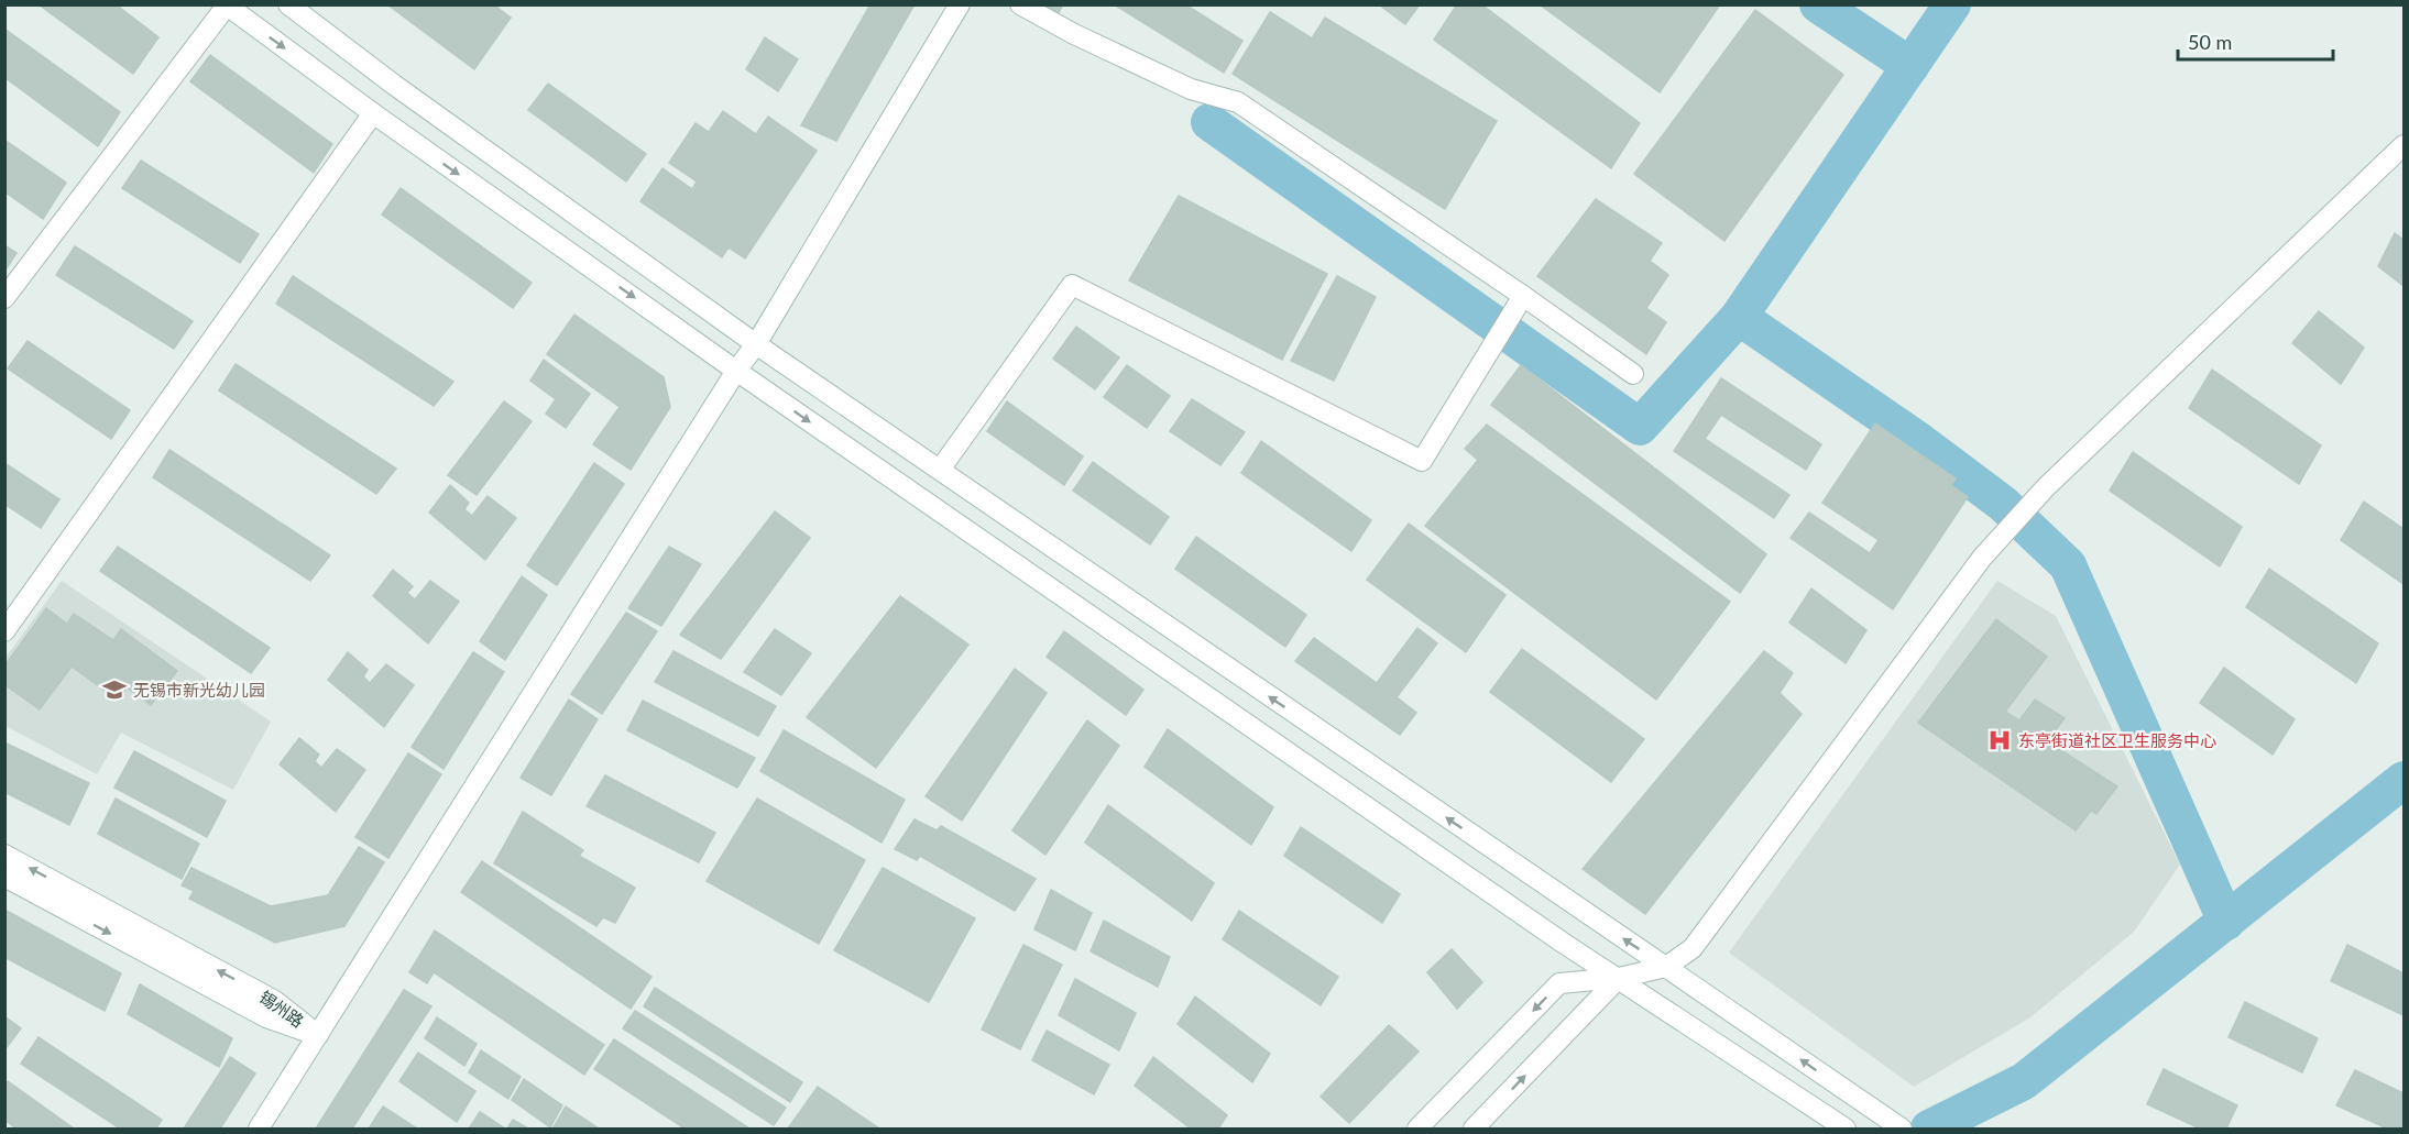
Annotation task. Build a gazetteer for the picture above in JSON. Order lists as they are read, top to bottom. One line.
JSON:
{"streets":{"street":["锡州路"]},"places":{"school or university":["无锡市新光幼儿园"],"hospital":["东亭街道社区卫生服务中心"]},"scale_bar":"50 m"}
